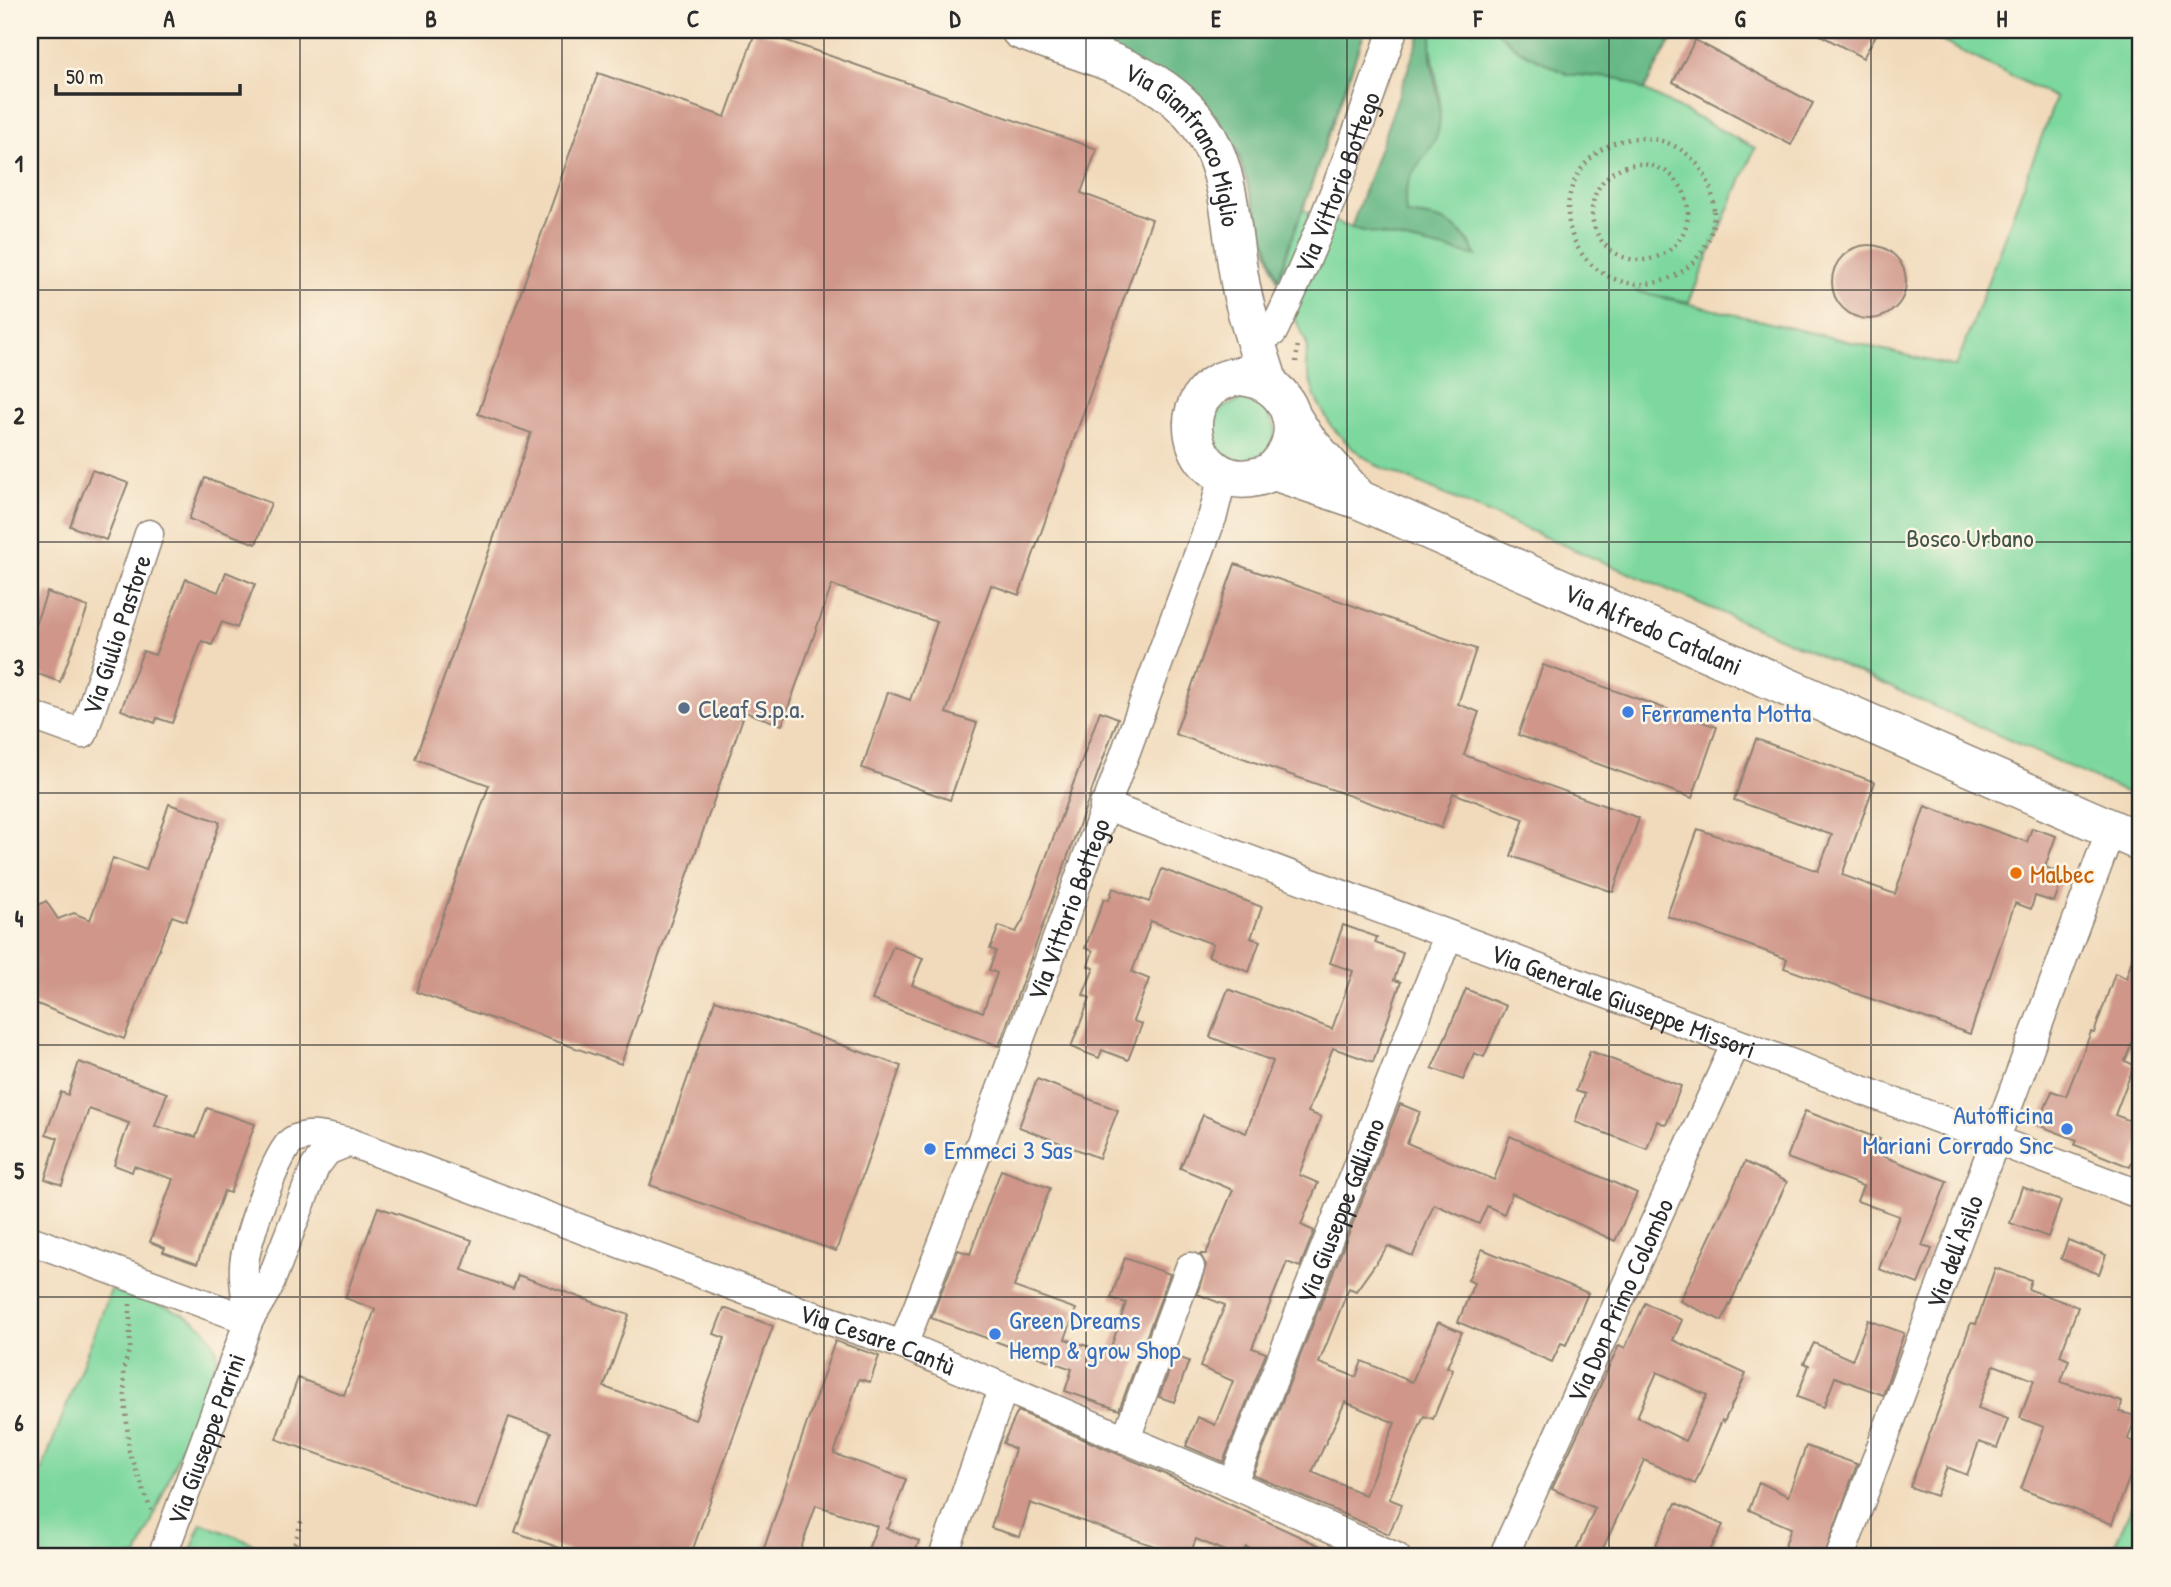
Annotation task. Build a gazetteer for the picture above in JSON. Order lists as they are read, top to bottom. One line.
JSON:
{"streets":{"street":["Via Gianfranco Miglio","Via Vittorio Bottego","Via Alfredo Catalani","Via Giulio Pastore","Via Generale Giuseppe Missori","Via Giuseppe Galliano","Via dell'Asilo","Via Don Primo Colombo","Via Cesare Cantù","Via Giuseppe Parini"]},"crossings":[["Via Gianfranco Miglio","Via Vittorio Bottego"],["Via Gianfranco Miglio","Via Alfredo Catalani"],["Via Vittorio Bottego","Via Alfredo Catalani"],["Via Vittorio Bottego","Via Generale Giuseppe Missori"],["Via Vittorio Bottego","Via Cesare Cantù"],["Via Alfredo Catalani","Via dell'Asilo"],["Via Generale Giuseppe Missori","Via Giuseppe Galliano"],["Via Generale Giuseppe Missori","Via dell'Asilo"],["Via Generale Giuseppe Missori","Via Don Primo Colombo"],["Via Giuseppe Galliano","Via Cesare Cantù"],["Via Cesare Cantù","Via Giuseppe Parini"]],"parks":["Bosco Urbano"],"places":["Cleaf S.p.a.","Ferramenta Motta","Malbec","Autofficina Mariani Corrado Snc","Emmeci 3 Sas","Green Dreams Hemp & grow Shop"],"scale_bar":"50 m","grid":{"columns":["A","B","C","D","E","F","G","H"],"rows":["1","2","3","4","5","6"]}}
